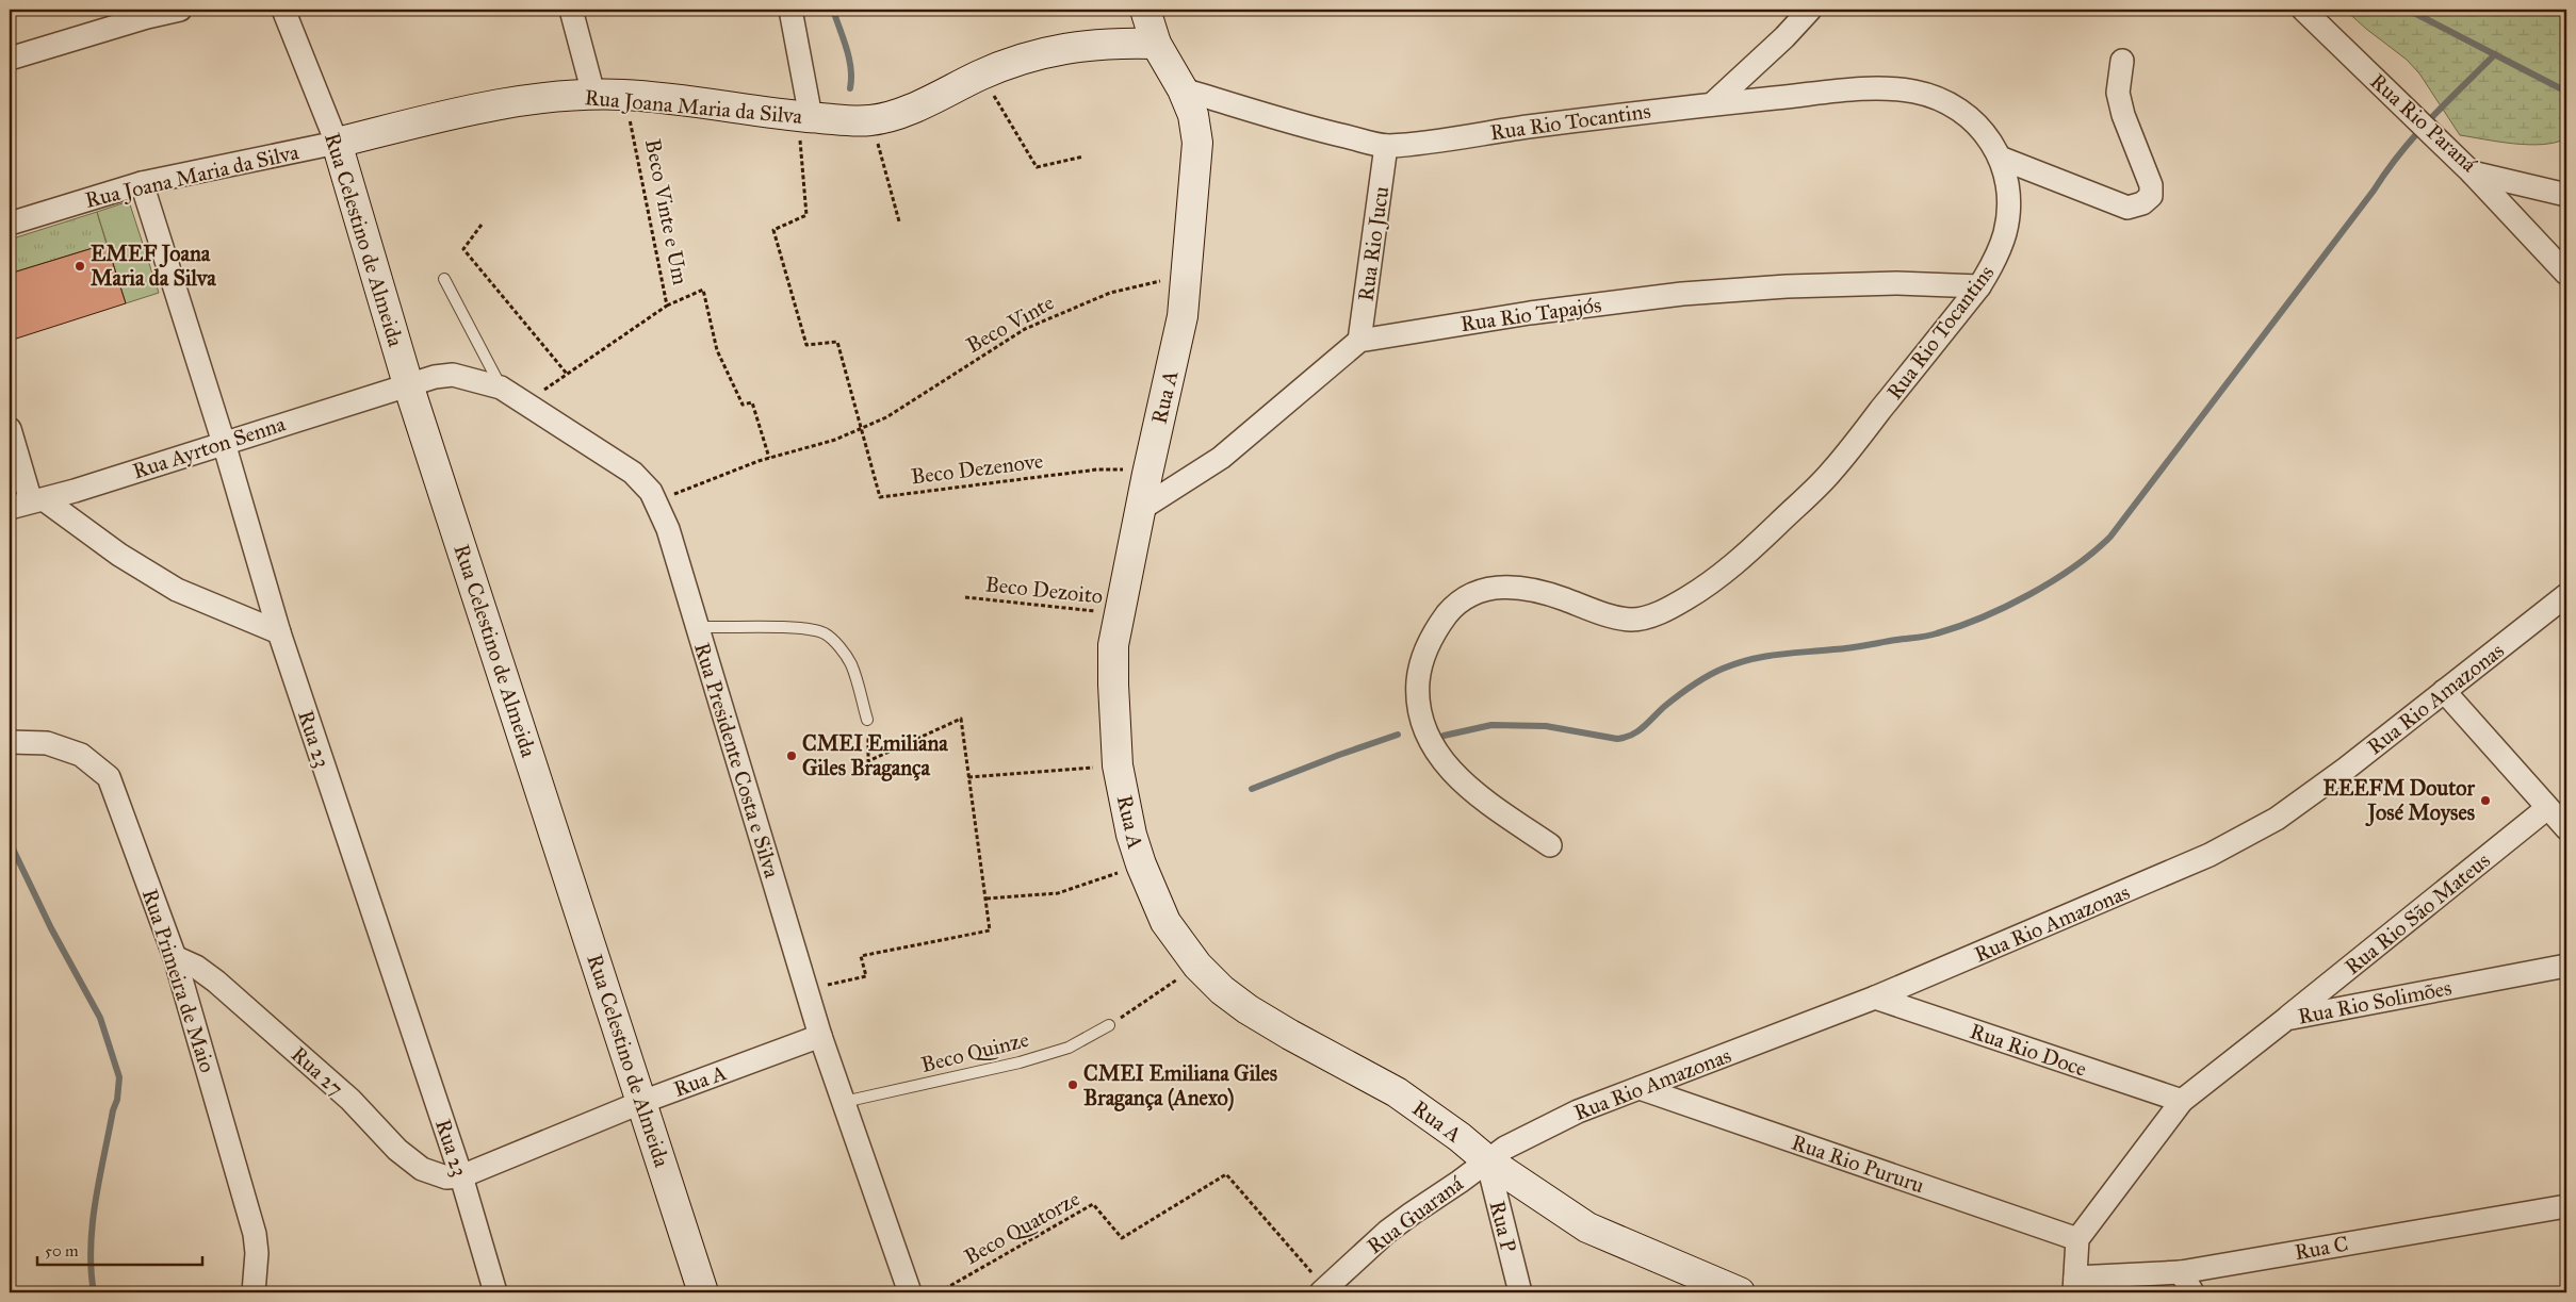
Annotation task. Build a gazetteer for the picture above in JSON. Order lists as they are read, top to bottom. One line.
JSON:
{"streets":{"street":["Rua Joana Maria da Silva","Rua Rio Tocantins","Rua Rio Paraná","Rua Celestino de Almeida","Rua Rio Jucu","Rua Rio Tapajós","Rua A","Rua Ayrton Senna","Rua Rio Amazonas","Rua 23","Rua Presidente Costa e Silva","Rua Rio São Mateus","Rua Primeira de Maio","Rua Rio Solimões","Rua Rio Doce","Rua 27","Rua Rio Pururu","Rua Guaraná","Rua P","Rua C"],"lane":["Beco Quinze"],"path":["Beco Vinte e Um","Beco Vinte","Beco Dezenove","Beco Dezoito","Beco Quatorze"]},"crossings":[["Rua Joana Maria da Silva","Beco Vinte e Um"],["Rua Joana Maria da Silva","Rua Celestino de Almeida"],["Rua Joana Maria da Silva","Rua A"],["Rua Joana Maria da Silva","Rua 23"],["Rua Rio Tocantins","Rua Rio Jucu"],["Rua Rio Tocantins","Rua Rio Tapajós"],["Rua Rio Tocantins","Rua A"],["Beco Vinte e Um","Beco Vinte"],["Beco Vinte e Um","Rua Presidente Costa e Silva"],["Rua Celestino de Almeida","Rua A"],["Rua Celestino de Almeida","Rua Ayrton Senna"],["Rua Celestino de Almeida","Rua Presidente Costa e Silva"],["Rua Rio Jucu","Rua Rio Tapajós"],["Beco Vinte","Rua A"],["Beco Vinte","Beco Dezenove"],["Beco Vinte","Rua Presidente Costa e Silva"],["Rua A","Beco Dezenove"],["Rua A","Beco Dezoito"],["Rua A","Rua Rio Amazonas"],["Rua A","Rua 23"],["Rua A","Rua Presidente Costa e Silva"],["Rua A","Rua 27"],["Rua A","Rua Guaraná"],["Rua A","Rua P"],["Rua Ayrton Senna","Rua 23"],["Rua Ayrton Senna","Rua Presidente Costa e Silva"],["Rua Rio Amazonas","Rua Rio Doce"],["Rua Rio Amazonas","Rua Rio Pururu"],["Rua Rio Amazonas","Rua Guaraná"],["Rua Rio Amazonas","Rua P"],["Rua 23","Rua 27"],["Rua Presidente Costa e Silva","Beco Quinze"],["Rua Rio São Mateus","Rua Rio Solimões"],["Rua Primeira de Maio","Rua 27"],["Rua Rio Solimões","Rua Rio Doce"],["Rua Rio Solimões","Rua Rio Pururu"],["Rua Guaraná","Rua P"],["Rua Guaraná","Beco Quatorze"]],"places":["EMEF Joana Maria da Silva","CMEI Emiliana Giles Bragança","EEEFM Doutor José Moyses","CMEI Emiliana Giles Bragança (Anexo)"],"scale_bar":"50 m"}
